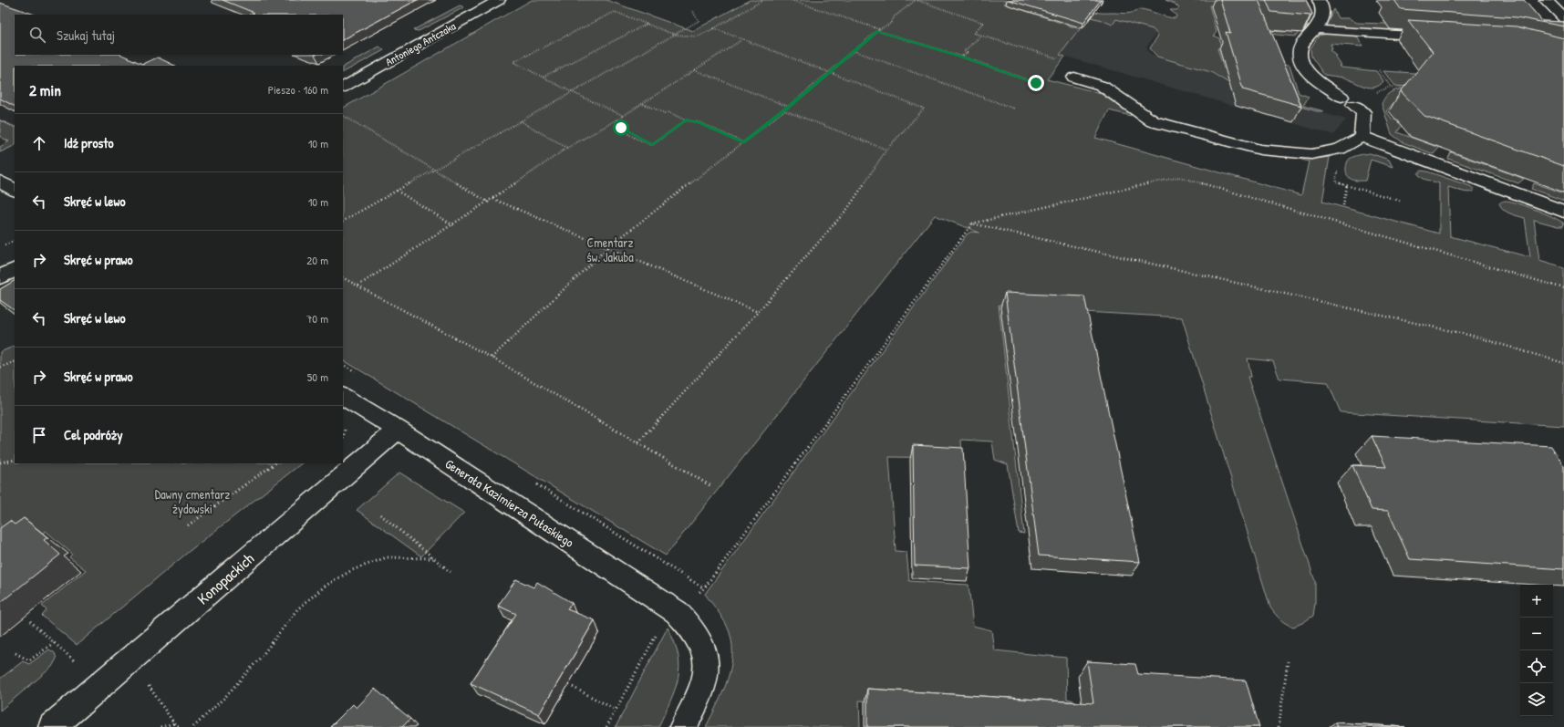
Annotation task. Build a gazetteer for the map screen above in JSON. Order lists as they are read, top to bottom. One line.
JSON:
{"streets":{"street":["Antoniego Antczaka","Generała Kazimierza Pułaskiego","Konopackich"]},"crossings":[["Generała Kazimierza Pułaskiego","Konopackich"]],"parks":["Cmentarz św. Jakuba","Dawny cmentarz żydowski"],"page":{"search":"Szukaj tutaj","heading":["2 min","Pieszo · 160 m"],"list":[["Idź prosto","10 m"],["Skręć w lewo","10 m"],["Skręć w prawo","20 m"],["Skręć w lewo","70 m"],["Skręć w prawo","50 m"],"Cel podróży"],"map_buttons":["+","−"]}}
